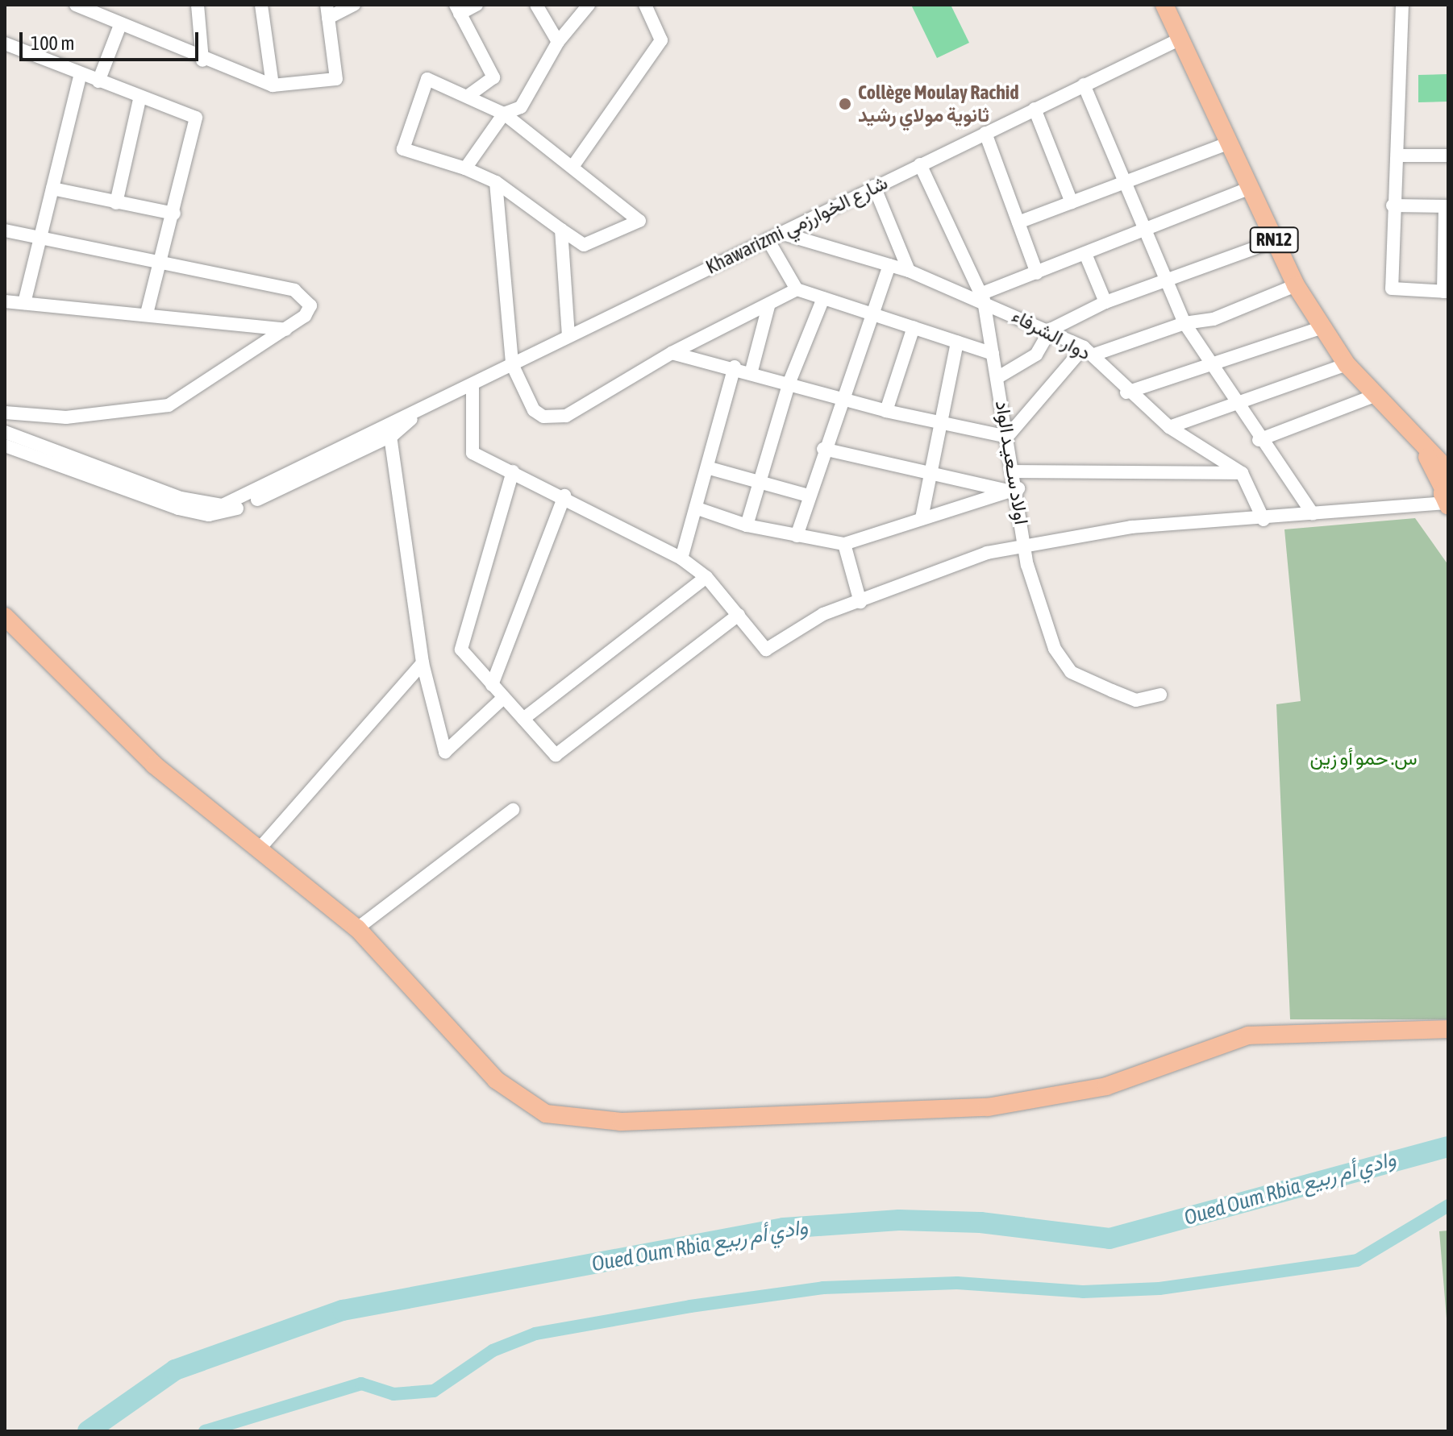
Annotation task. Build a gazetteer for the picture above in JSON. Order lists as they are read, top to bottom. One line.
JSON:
{"streets":{"main road":["RN12"],"street":["Khawarizmi شارع الخوارزمي","دوار الشرفاء","اولاد سـعيـد الواد"]},"crossings":[["Khawarizmi شارع الخوارزمي","RN12"],["Khawarizmi شارع الخوارزمي","دوار الشرفاء"],["Khawarizmi شارع الخوارزمي","اولاد سـعيـد الواد"],["دوار الشرفاء","اولاد سـعيـد الواد"]],"water":["Oued Oum Rbia وادي أم ربيع"],"parks":["س. حمو أو زين"],"places":["Collège Moulay Rachid ثانوية مولاي رشيد"],"scale_bar":"100 m"}
